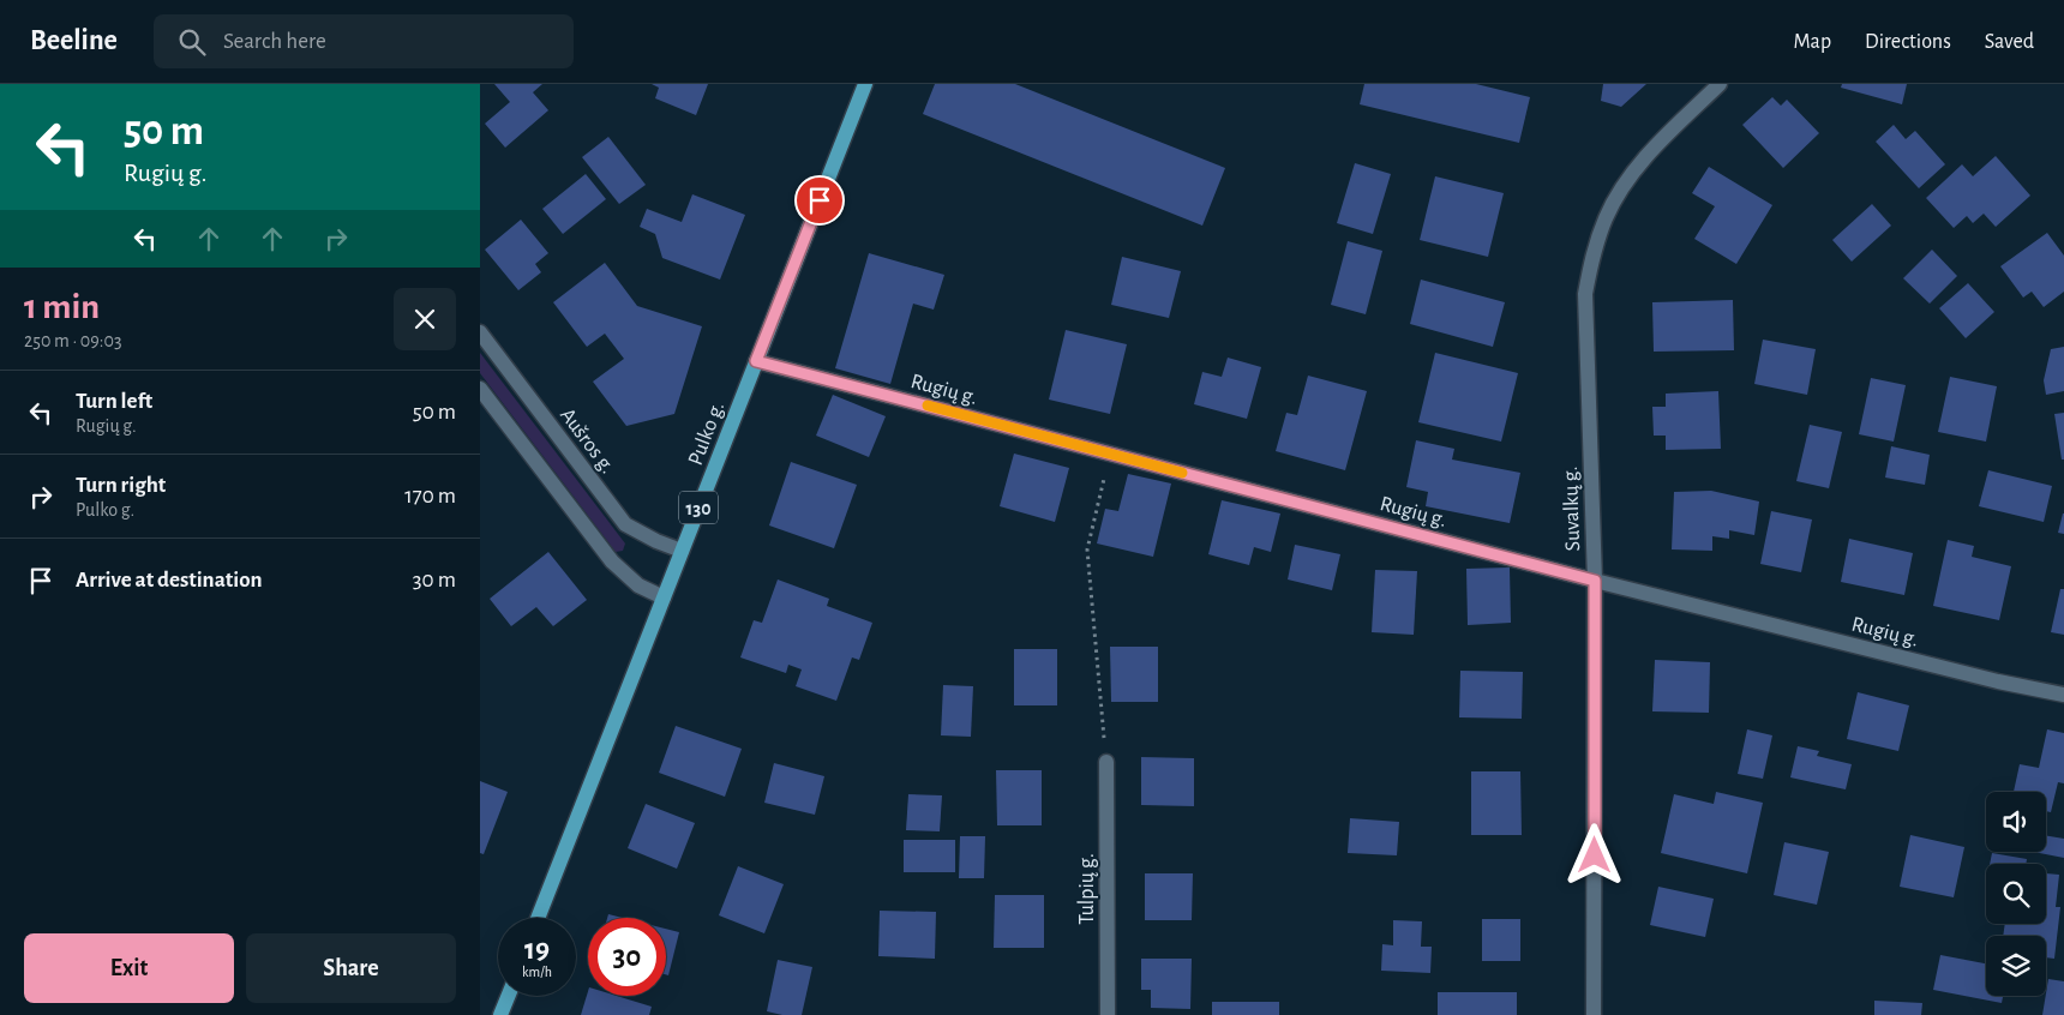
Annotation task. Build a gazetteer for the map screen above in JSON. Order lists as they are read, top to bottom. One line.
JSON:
{"streets":{"main road":["Pulko g.","130"],"street":["Rugių g.","Aušros g.","Suvalkų g.","Tulpių g."]},"crossings":[["Rugių g.","Pulko g."],["Rugių g.","Suvalkų g."],["Pulko g.","Aušros g."]],"page":{"header":"Beeline","search":"Search here","nav":["Map","Directions","Saved"],"turn":["50 m","Rugių g."],"heading":["1 min","250 m · 09:03"],"list":[{"name":"Turn left","note":"Rugių g.","value":"50 m"},{"name":"Turn right","note":"Pulko g.","value":"170 m"},{"name":"Arrive at destination","value":"30 m"}],"speed":"19 km/h","limit":"30","buttons":["Exit","Share"]}}
